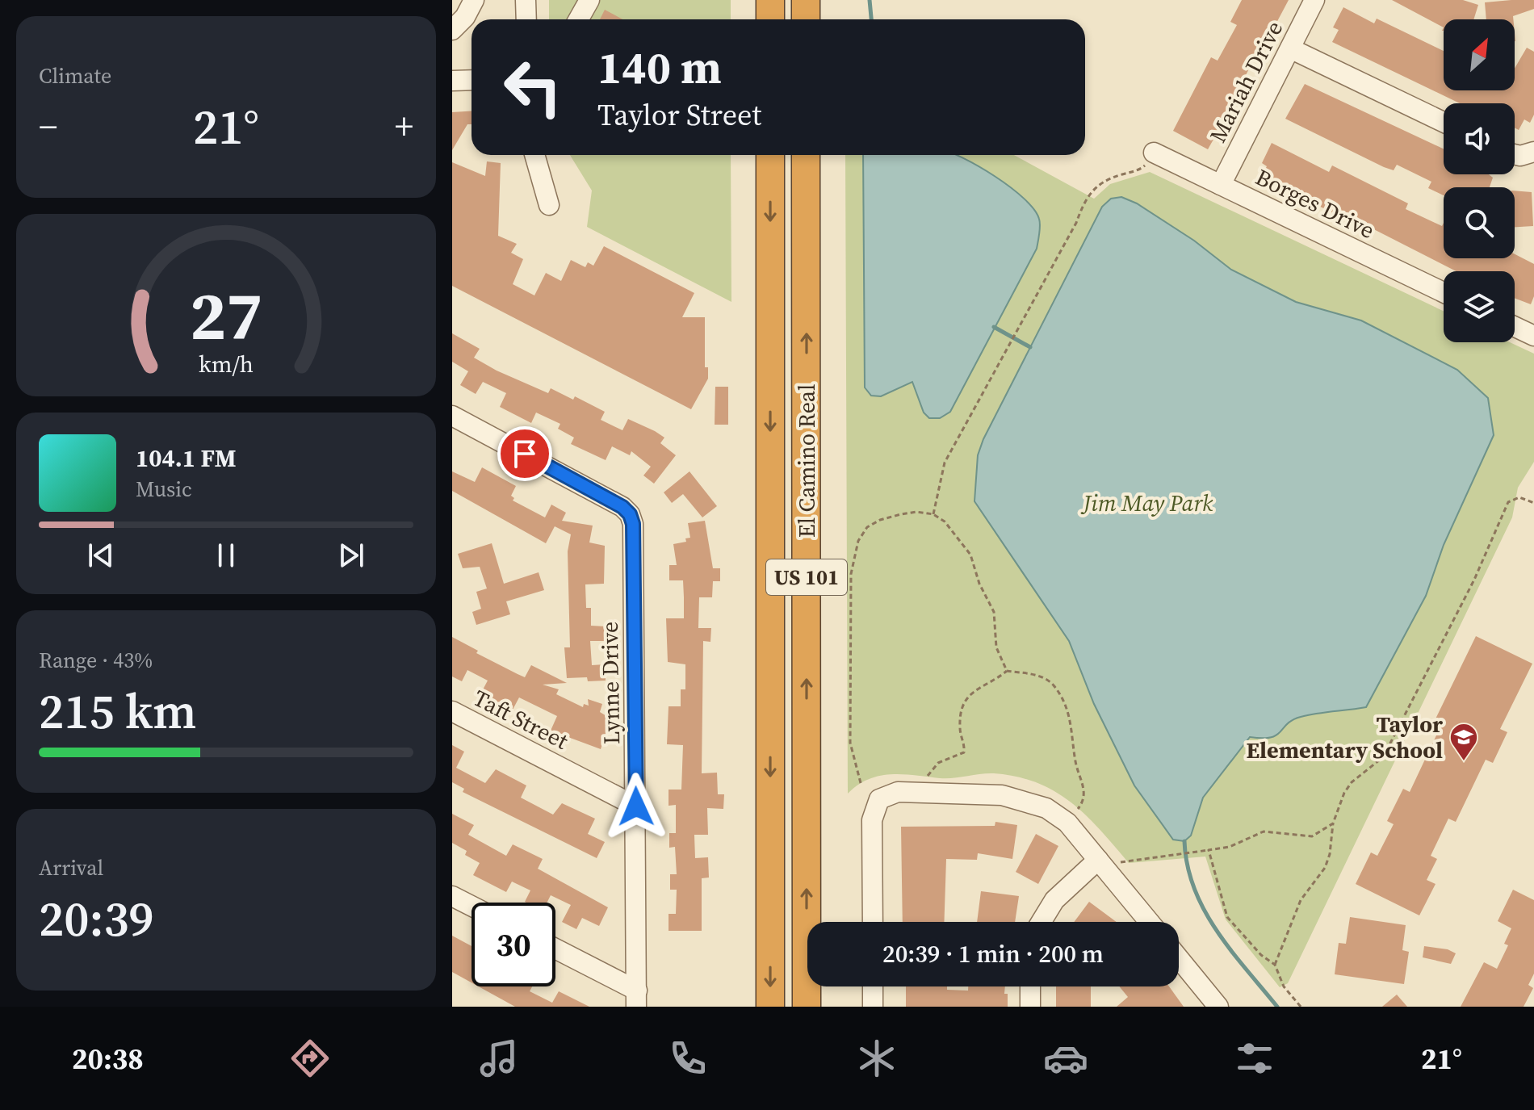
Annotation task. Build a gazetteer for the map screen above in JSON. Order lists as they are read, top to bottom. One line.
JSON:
{"streets":{"highway":["El Camino Real","US 101"],"street":["Mariah Drive","Borges Drive","Lynne Drive","Taft Street"]},"crossings":[["Mariah Drive","Borges Drive"],["Lynne Drive","Taft Street"]],"parks":["Jim May Park"],"places":{"school or university":["Taylor Elementary School"]},"north":"top right","page":{"tile":["Climate",["Range · 43%","215 km"],["Arrival","20:39"]],"turn":["140 m","Taylor Street"],"heat":["−","21°","+"],"song":["104.1 FM","Music"],"limit":"30","trip":"20:39 · 1 min · 200 m","tabs":["20:38","21°"],"gauge":["27","km/h"]}}
